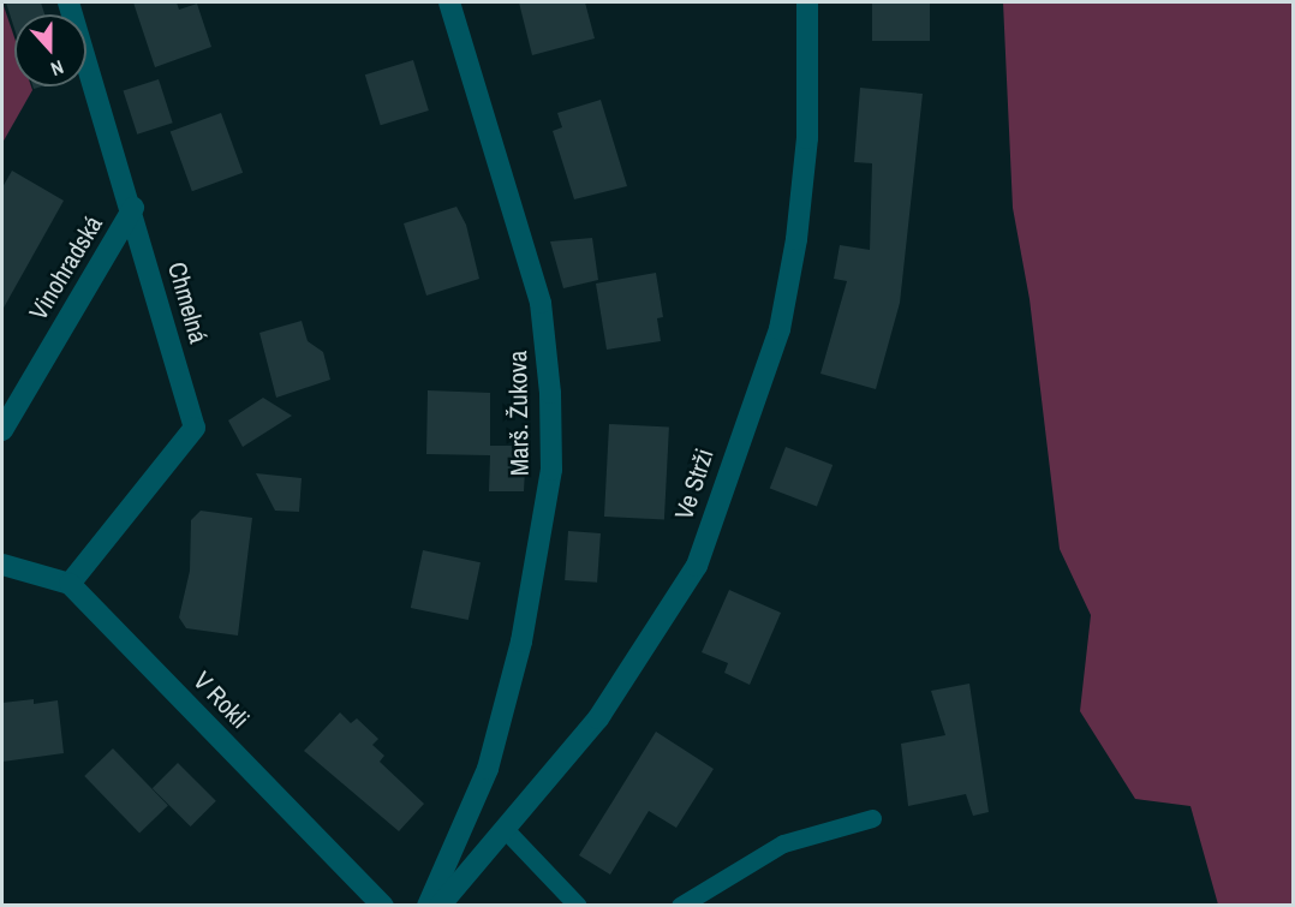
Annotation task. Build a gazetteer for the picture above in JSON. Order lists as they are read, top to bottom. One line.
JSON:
{"streets":{"street":["Vinohradská","Chmelná","Marš. Žukova","Ve Strži","V Rokli"]},"crossings":[["Vinohradská","Chmelná"],["Chmelná","V Rokli"]],"north":"bottom"}
